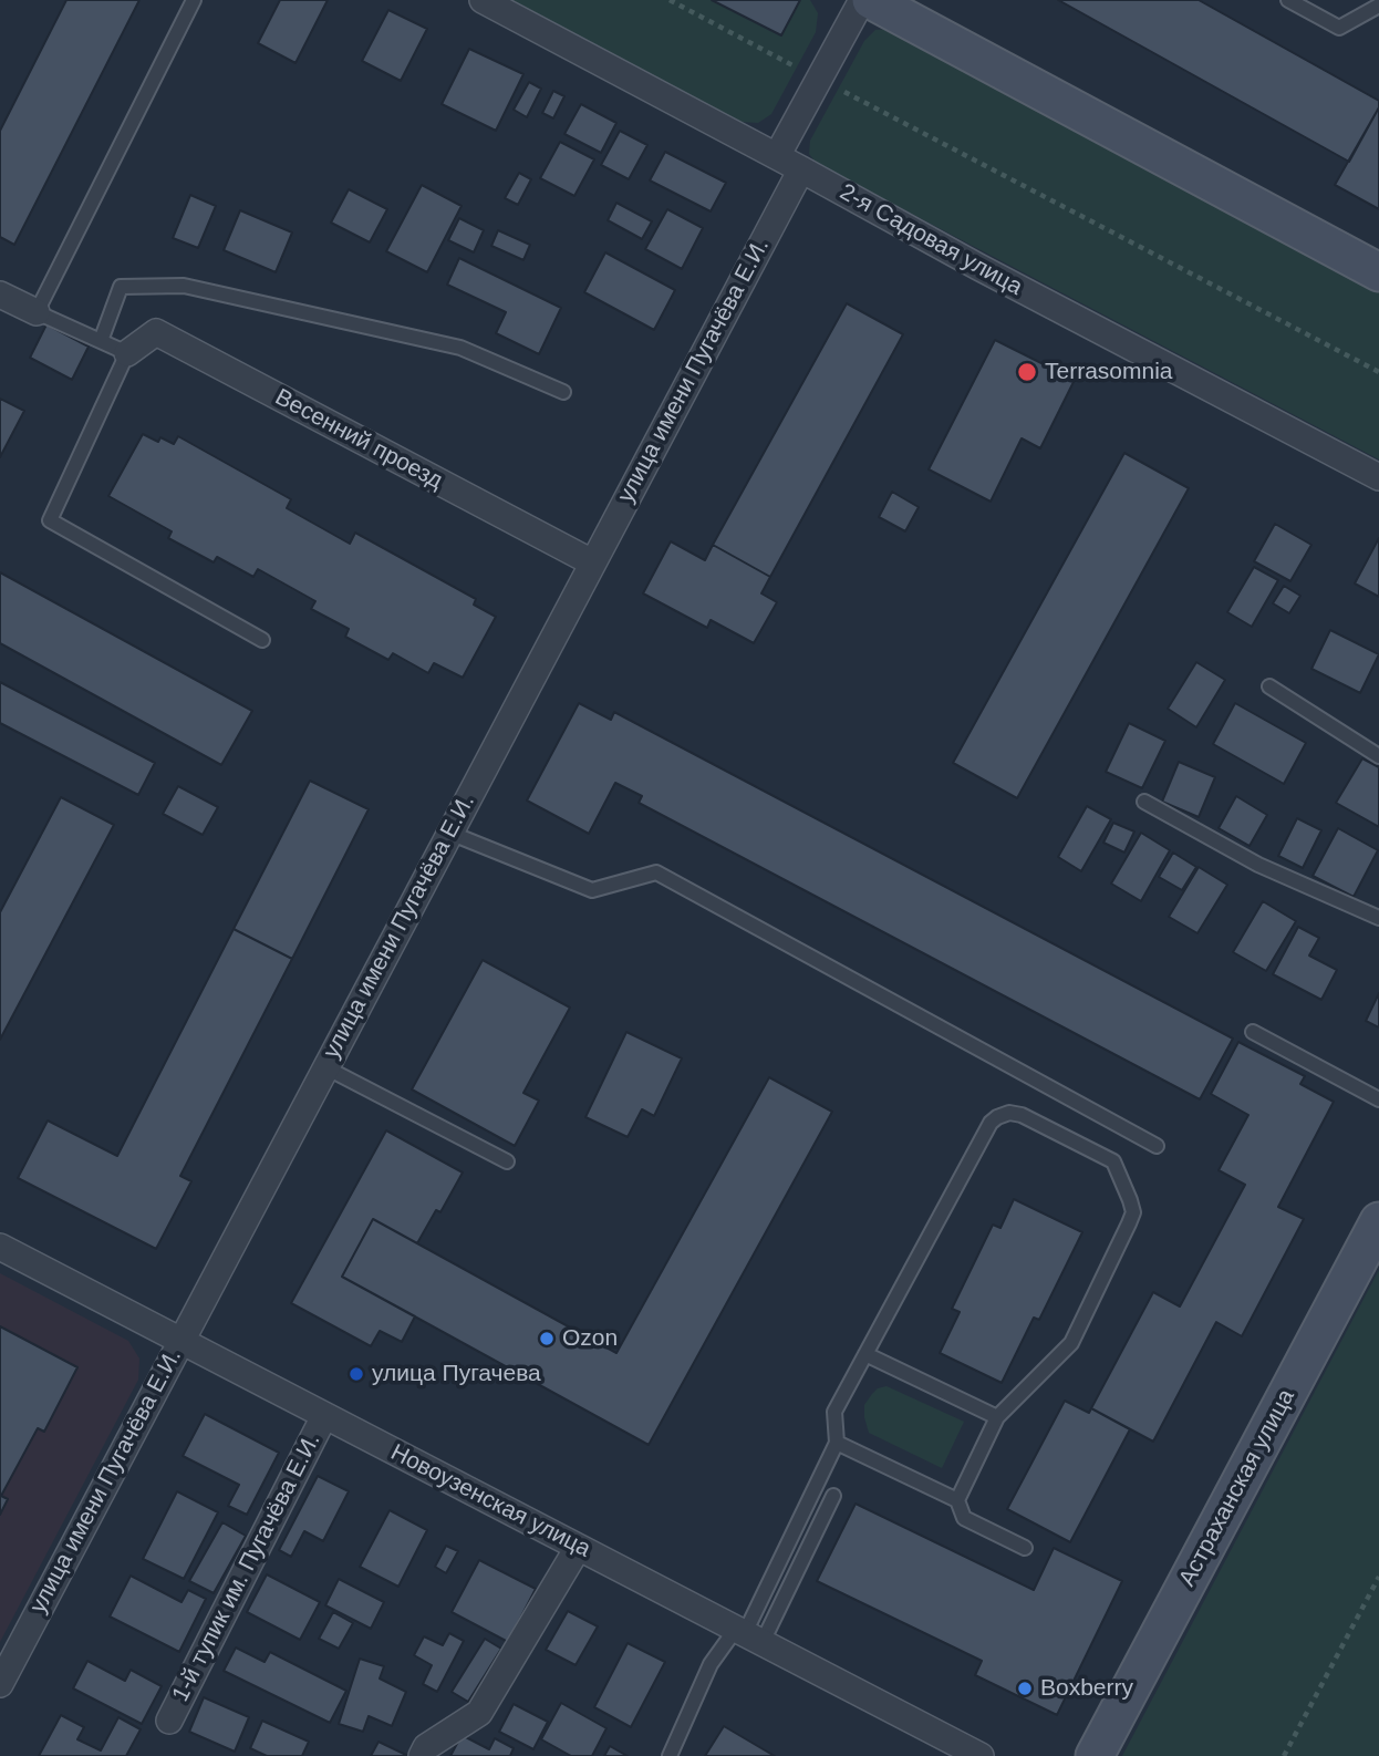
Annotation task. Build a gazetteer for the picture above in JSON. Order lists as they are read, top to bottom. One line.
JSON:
{"streets":{"main road":["Астраханская улица"],"street":["2-я Садовая улица","улица имени Пугачёва Е.И.","Весенний проезд","Новоузенская улица","1-й тупик им. Пугачёва Е.И."]},"crossings":[["2-я Садовая улица","улица имени Пугачёва Е.И."],["улица имени Пугачёва Е.И.","Весенний проезд"],["улица имени Пугачёва Е.И.","Новоузенская улица"],["Новоузенская улица","1-й тупик им. Пугачёва Е.И."]],"places":["Terrasomnia","Ozon","улица Пугачева","Boxberry"]}
